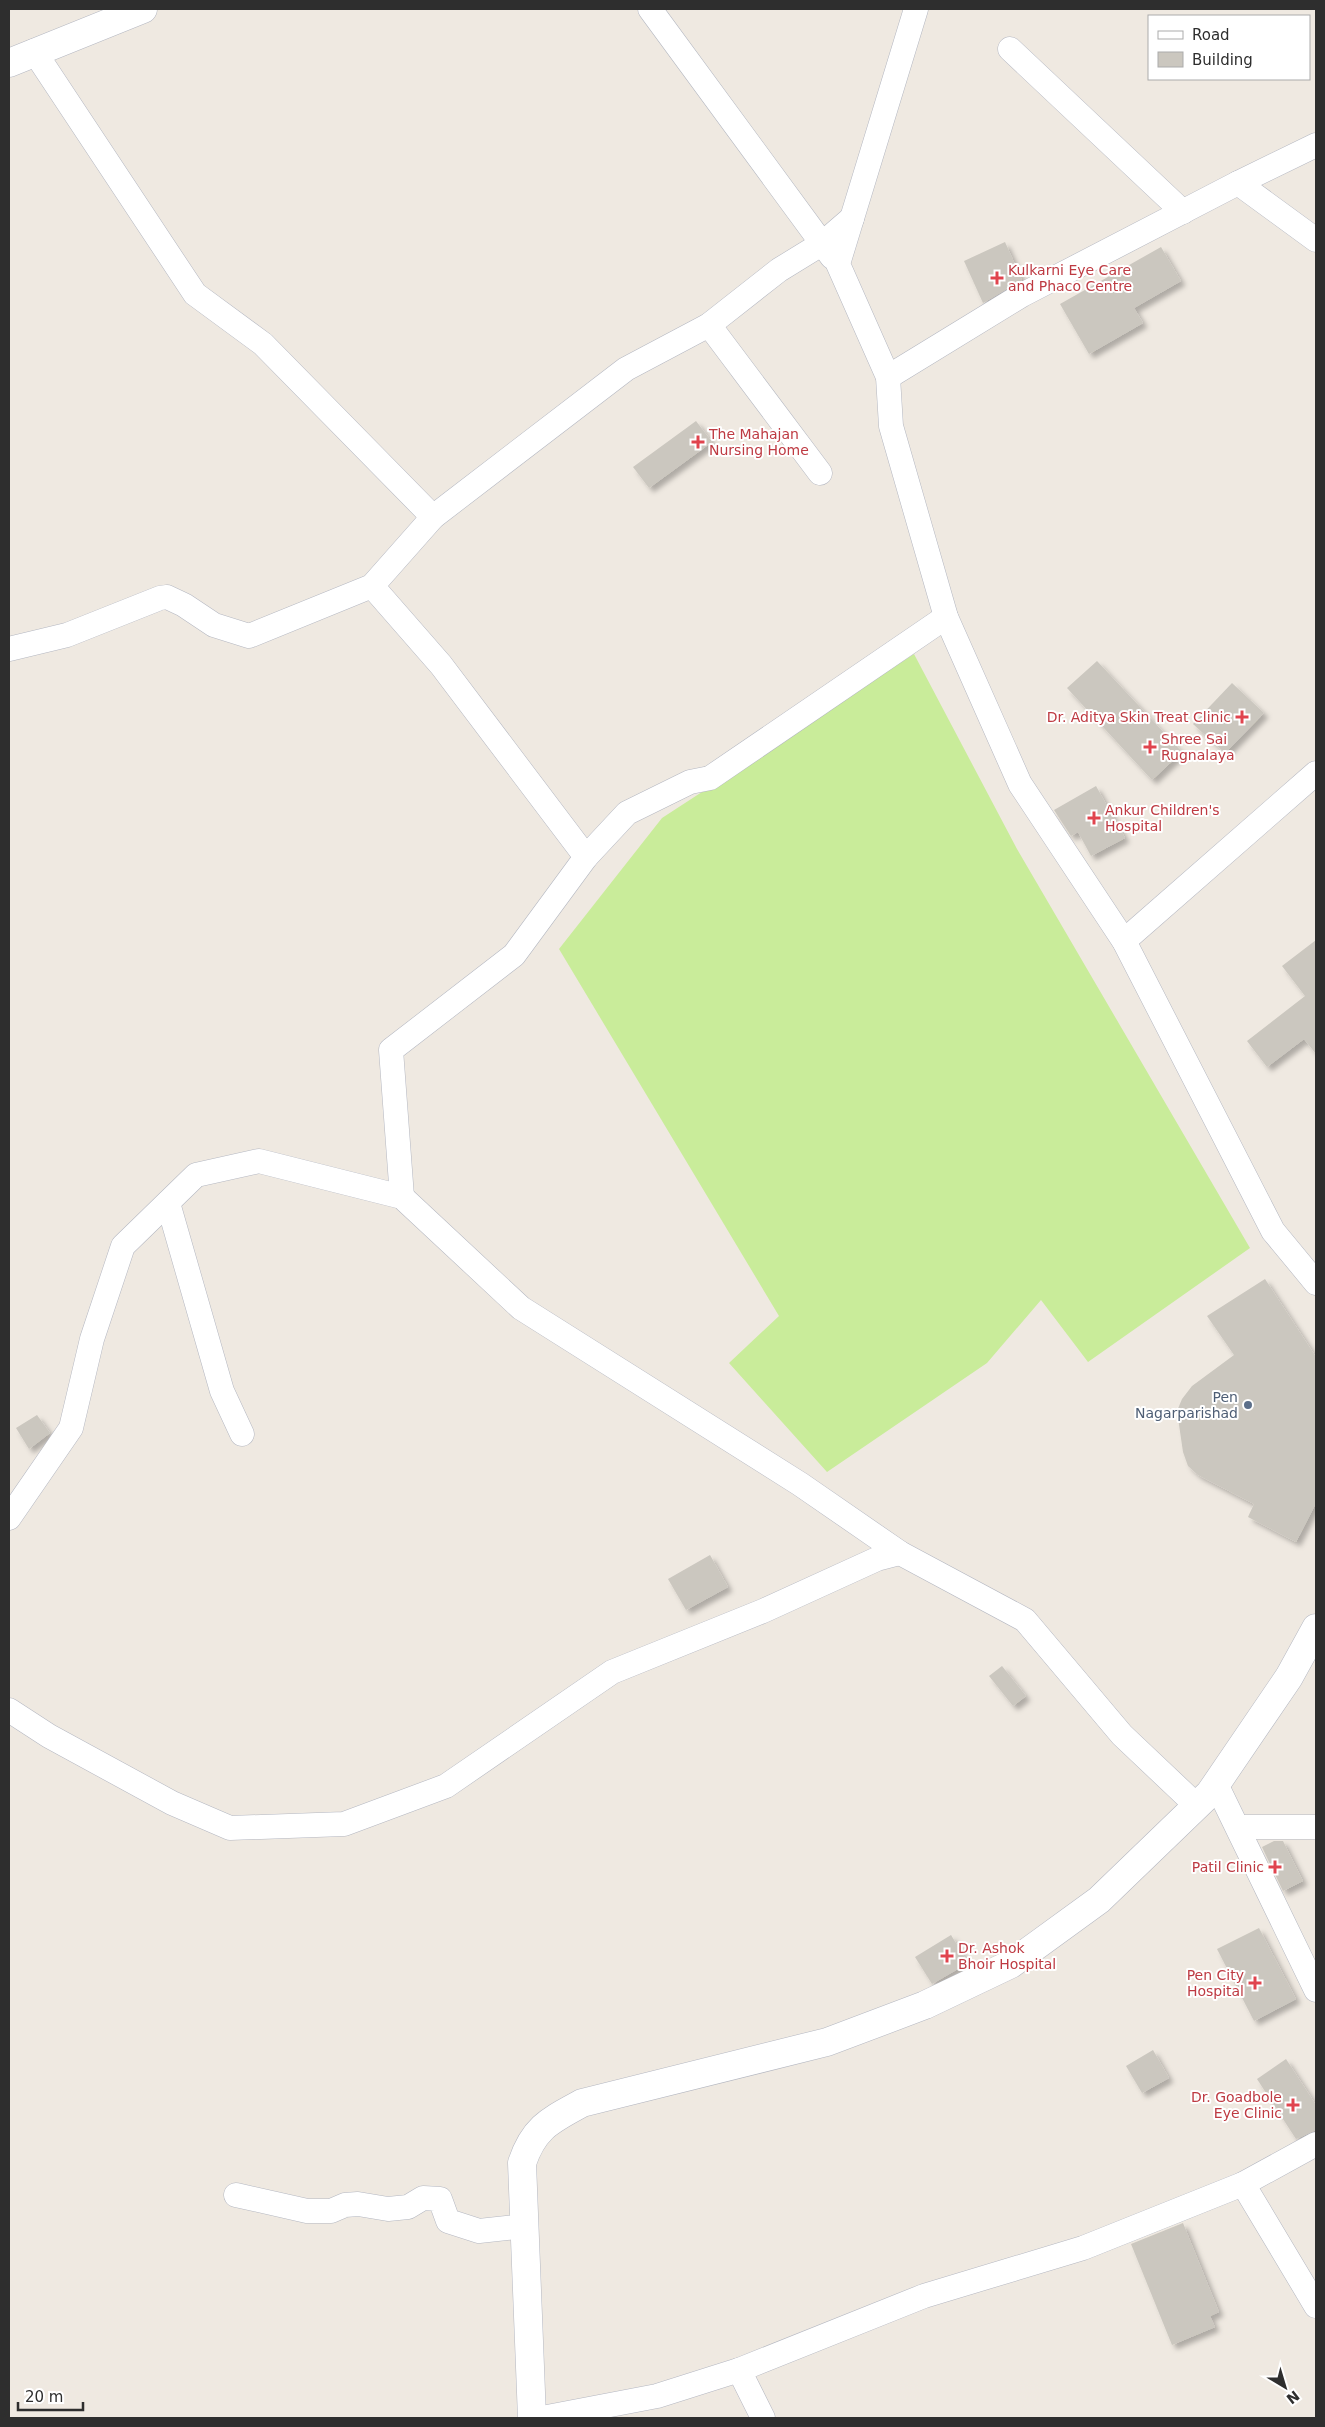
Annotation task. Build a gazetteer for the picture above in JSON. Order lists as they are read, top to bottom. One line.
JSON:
{"places":{"health":["Kulkarni Eye Care and Phaco Centre","The Mahajan Nursing Home","Dr. Aditya Skin Treat Clinic","Shree Sai Rugnalaya","Ankur Children's Hospital","Patil Clinic","Dr. Ashok Bhoir Hospital","Pen City Hospital","Dr. Goadbole Eye Clinic"],"other":["Pen Nagarparishad"]},"legend":["Road","Building"],"scale_bar":"20 m","north":"bottom right"}
